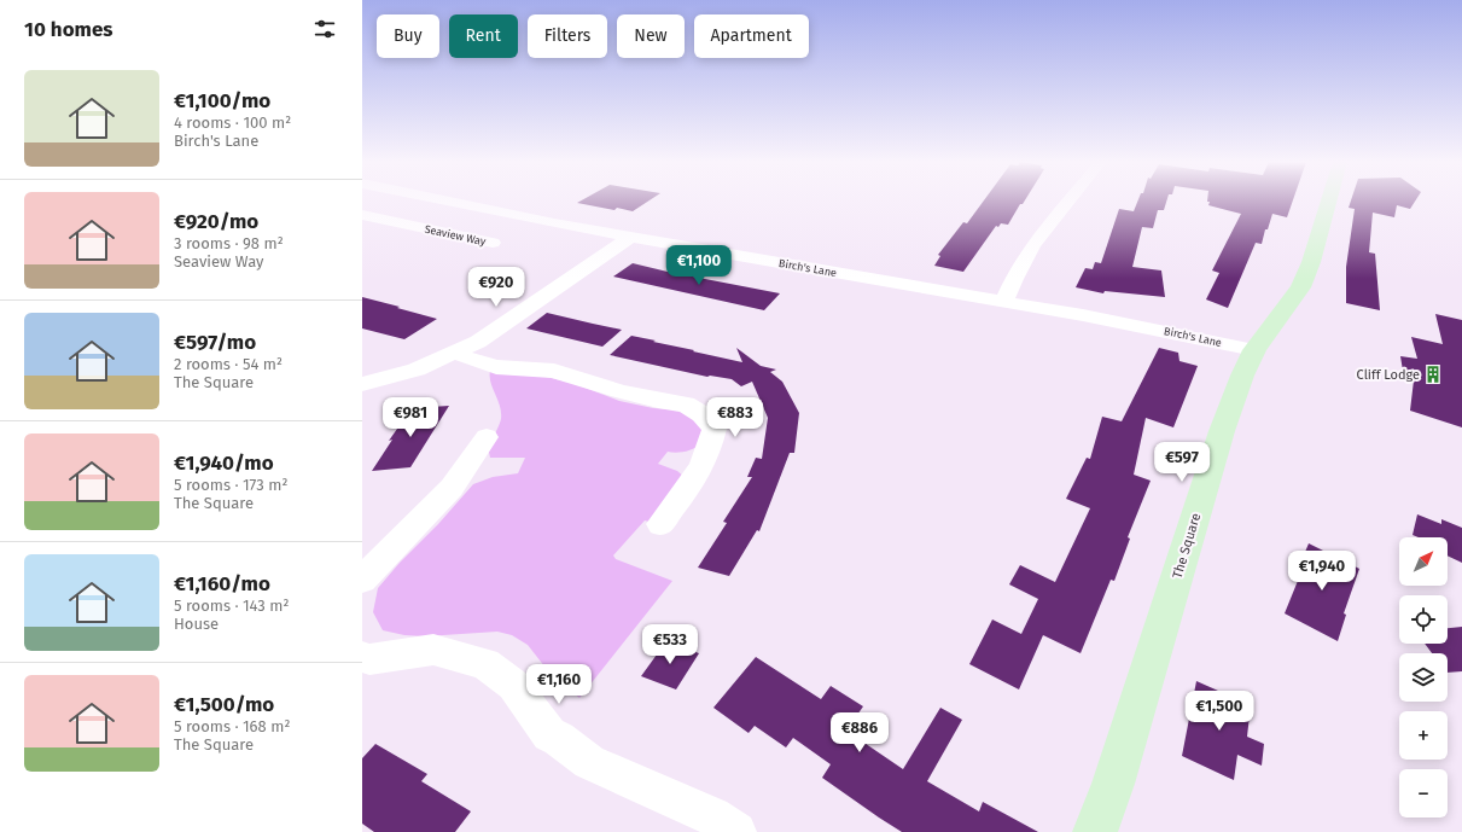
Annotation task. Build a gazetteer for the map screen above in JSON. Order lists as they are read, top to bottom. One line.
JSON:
{"streets":{"main road":["The Square"],"street":["Seaview Way","Birch's Lane"]},"crossings":[["Birch's Lane","The Square"]],"places":{"building":["Cliff Lodge"]},"north":"top right","page":{"heading":"10 homes","chip":["Buy","Rent","Filters","New","Apartment"],"list":[{"name":"€1,100/mo","note":"4 rooms · 100 m² · Birch's Lane"},{"name":"€920/mo","note":"3 rooms · 98 m² · Seaview Way"},{"name":"€597/mo","note":"2 rooms · 54 m² · The Square"},{"name":"€1,940/mo","note":"5 rooms · 173 m² · The Square"},{"name":"€1,160/mo","note":"5 rooms · 143 m² · House"},{"name":"€1,500/mo","note":"5 rooms · 168 m² · The Square"}],"price":["€1,100","€920","€981","€883","€597","€1,940","€533","€1,160","€1,500","€886"],"map_buttons":["+","−"]}}
